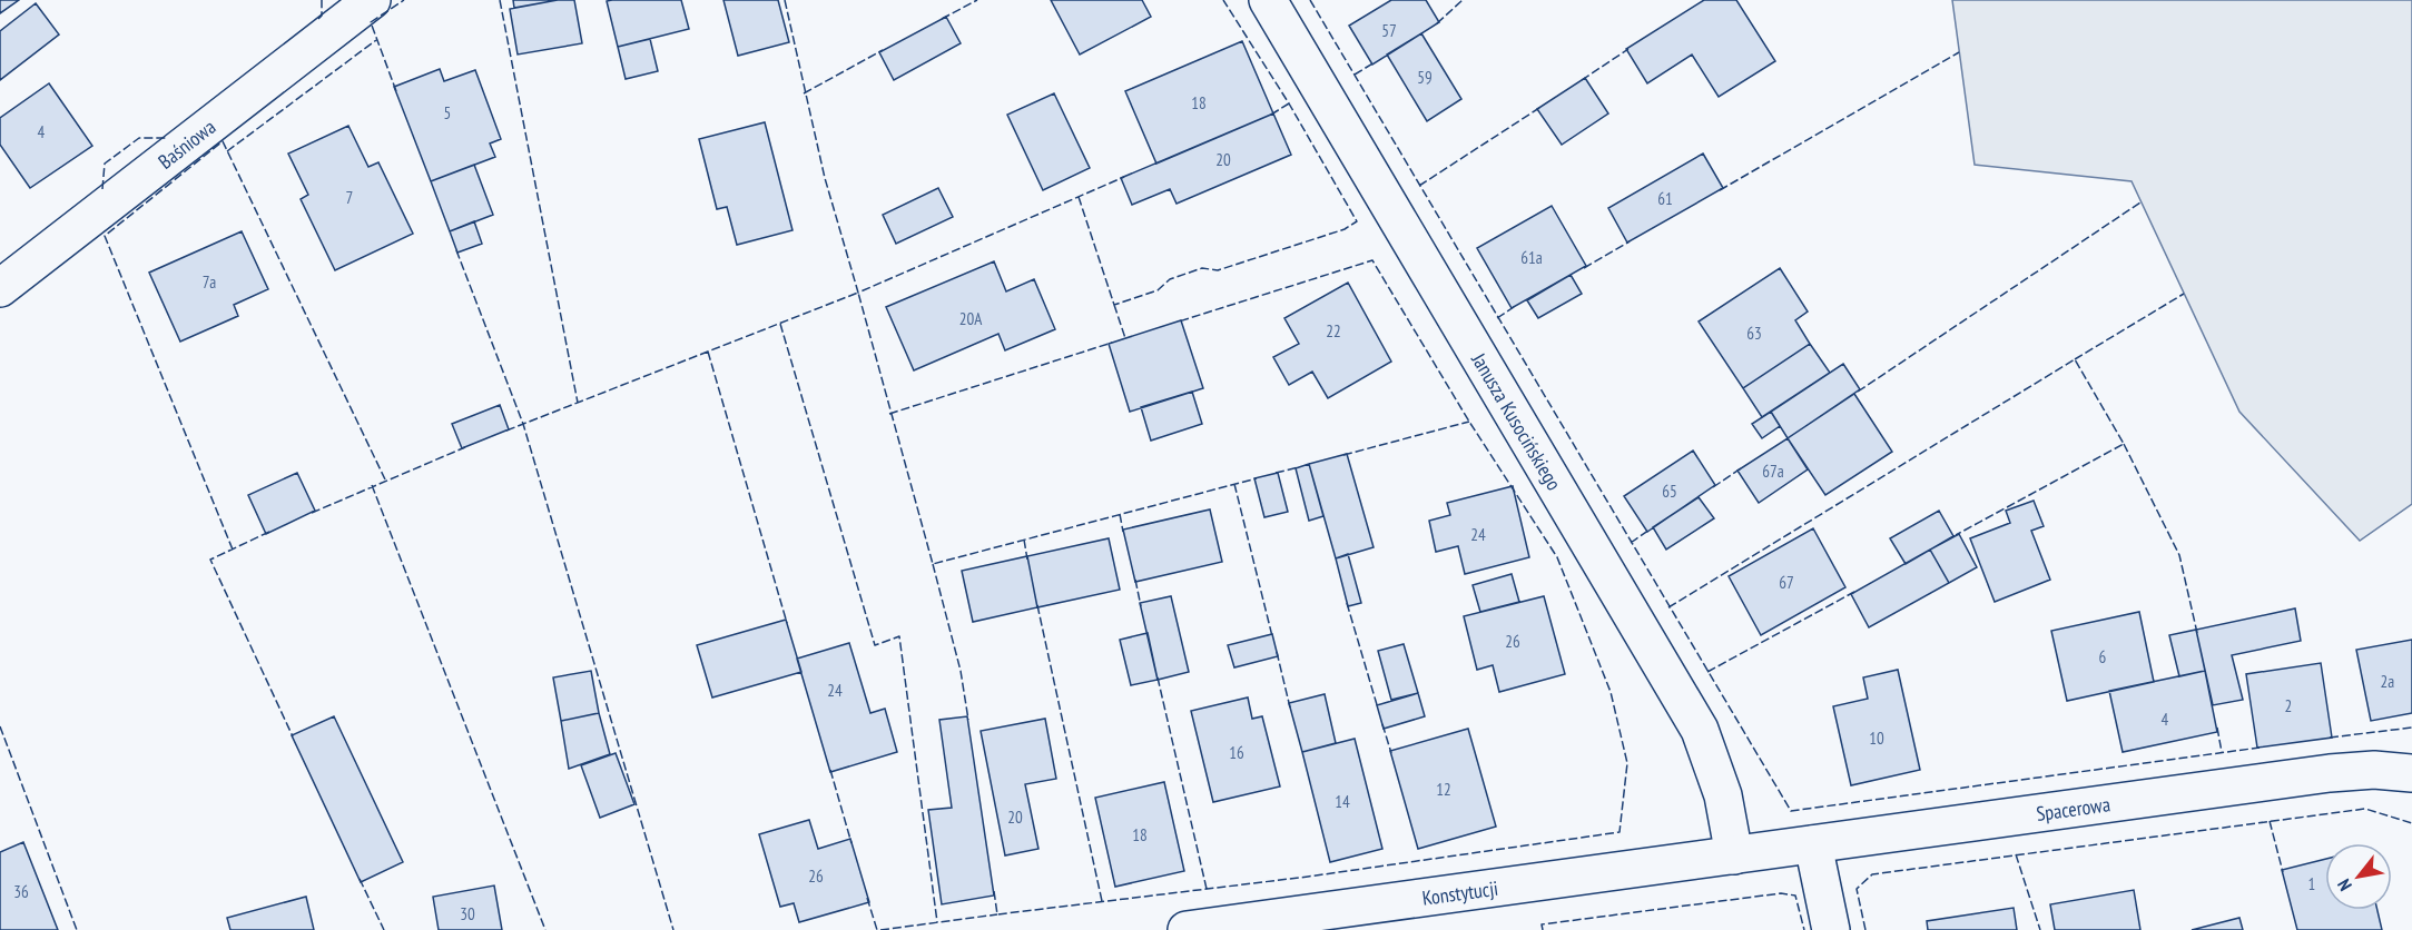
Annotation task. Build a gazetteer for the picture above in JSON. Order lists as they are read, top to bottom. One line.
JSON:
{"streets":{"street":["Baśniowa","Janusza Kusocińskiego","Spacerowa","Konstytucji"]},"crossings":[["Janusza Kusocińskiego","Spacerowa"],["Janusza Kusocińskiego","Konstytucji"],["Spacerowa","Konstytucji"]],"house_numbers":["57","59","18","5","4","20","7","61","61a","7a","20A","22","63","67a","65","24","67","26","6","2a","24","2","4","10","16","12","14","20","18","26","1","36","30"],"north":"bottom left"}
